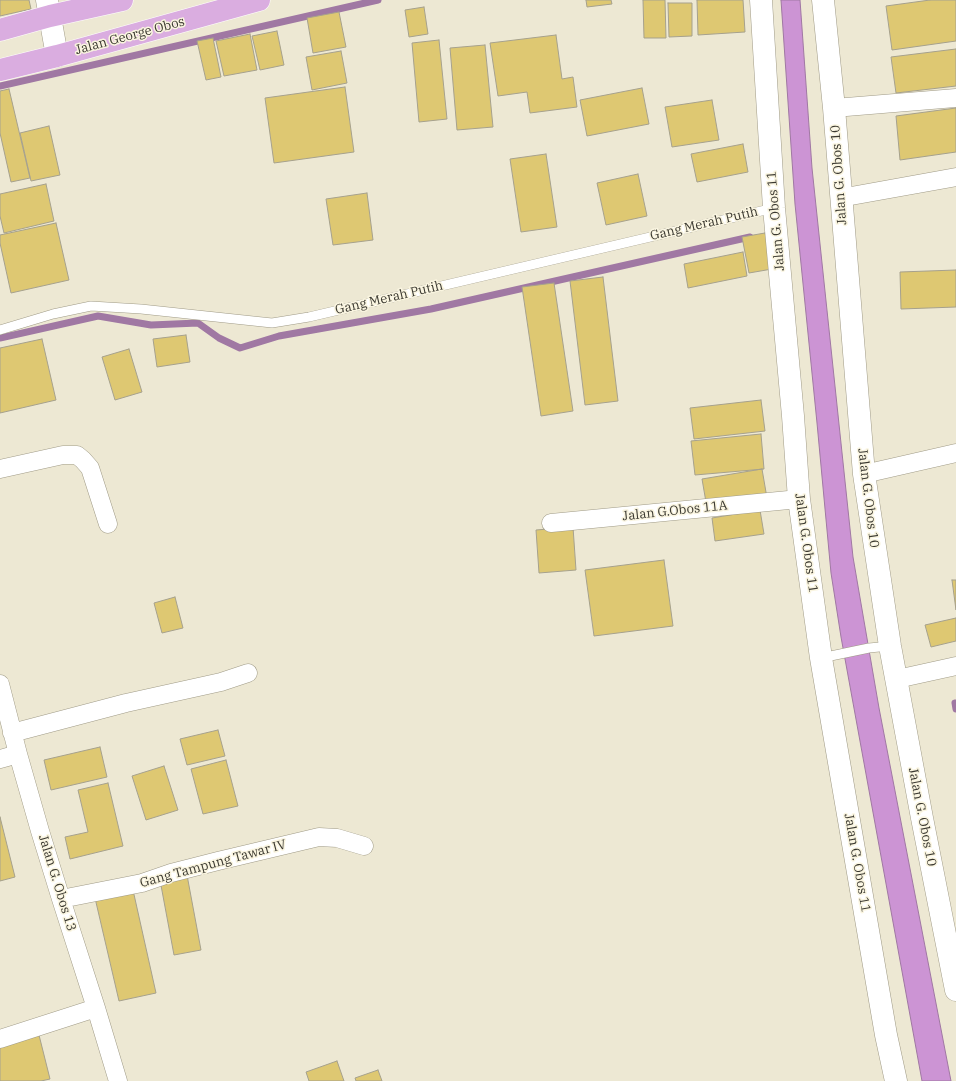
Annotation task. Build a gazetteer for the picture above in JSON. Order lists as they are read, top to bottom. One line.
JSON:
{"streets":{"main road":["Jalan George Obos"],"street":["Jalan G. Obos 10","Jalan G. Obos 11","Jalan G.Obos 11A","Gang Tampung Tawar IV","Jalan G. Obos 13"],"lane":["Gang Merah Putih"]},"crossings":[["Jalan G. Obos 11","Gang Merah Putih"],["Jalan G. Obos 11","Jalan G.Obos 11A"],["Gang Tampung Tawar IV","Jalan G. Obos 13"]]}
